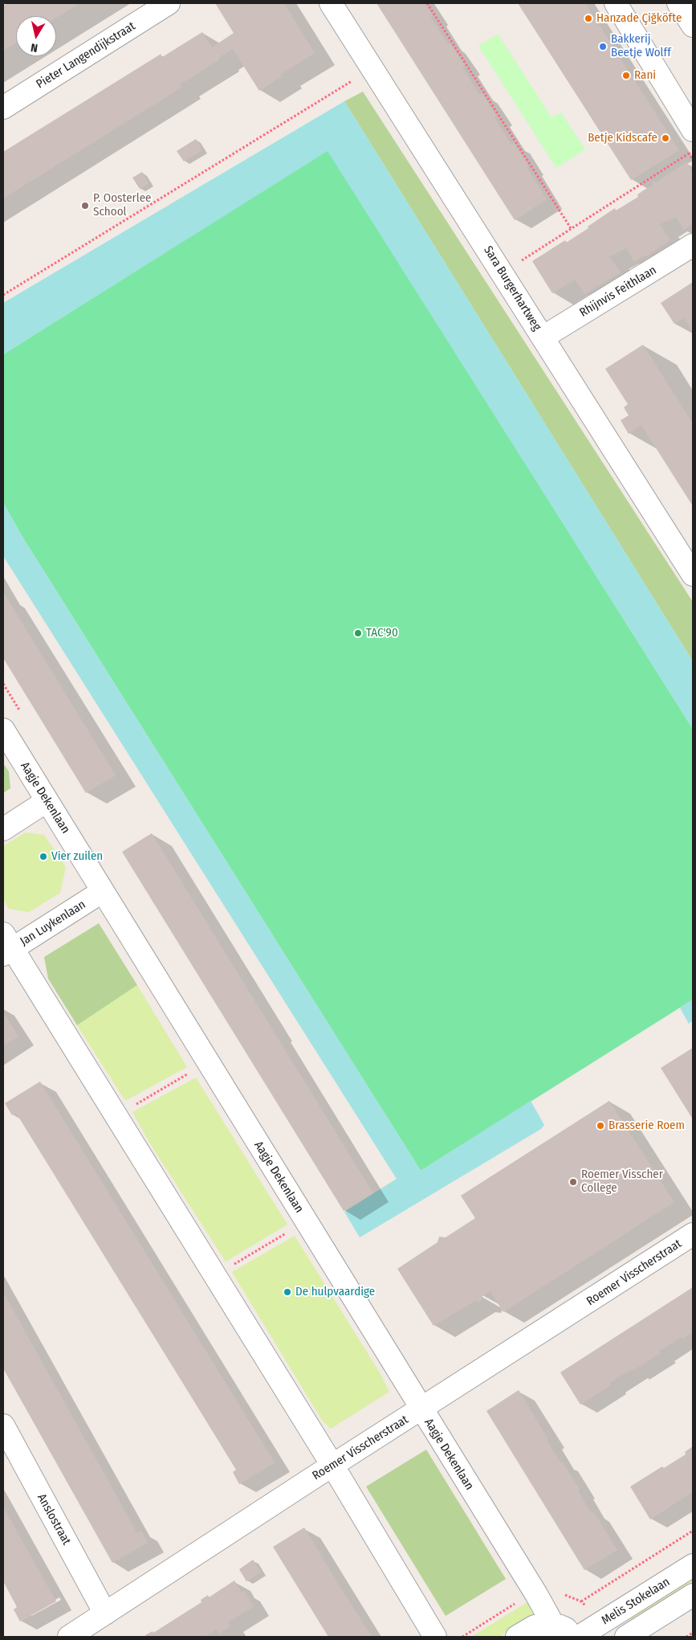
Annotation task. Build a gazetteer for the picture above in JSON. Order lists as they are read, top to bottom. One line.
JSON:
{"streets":{"street":["Pieter Langendijkstraat","Sara Burgerhartweg","Rhijnvis Feithlaan","Aagje Dekenlaan","Jan Luykenlaan","Roemer Visscherstraat","Anslostraat","Melis Stokelaan"]},"crossings":[["Sara Burgerhartweg","Rhijnvis Feithlaan"],["Aagje Dekenlaan","Jan Luykenlaan"],["Aagje Dekenlaan","Roemer Visscherstraat"],["Roemer Visscherstraat","Anslostraat"]],"places":["Hanzade Çiğköfte","Bakkerij Beetje Wolff","Rani","Betje Kidscafe","P. Oosterlee School","TAC'90","Vier zuilen","Brasserie Roem","Roemer Visscher College","De hulpvaardige"],"north":"bottom"}
